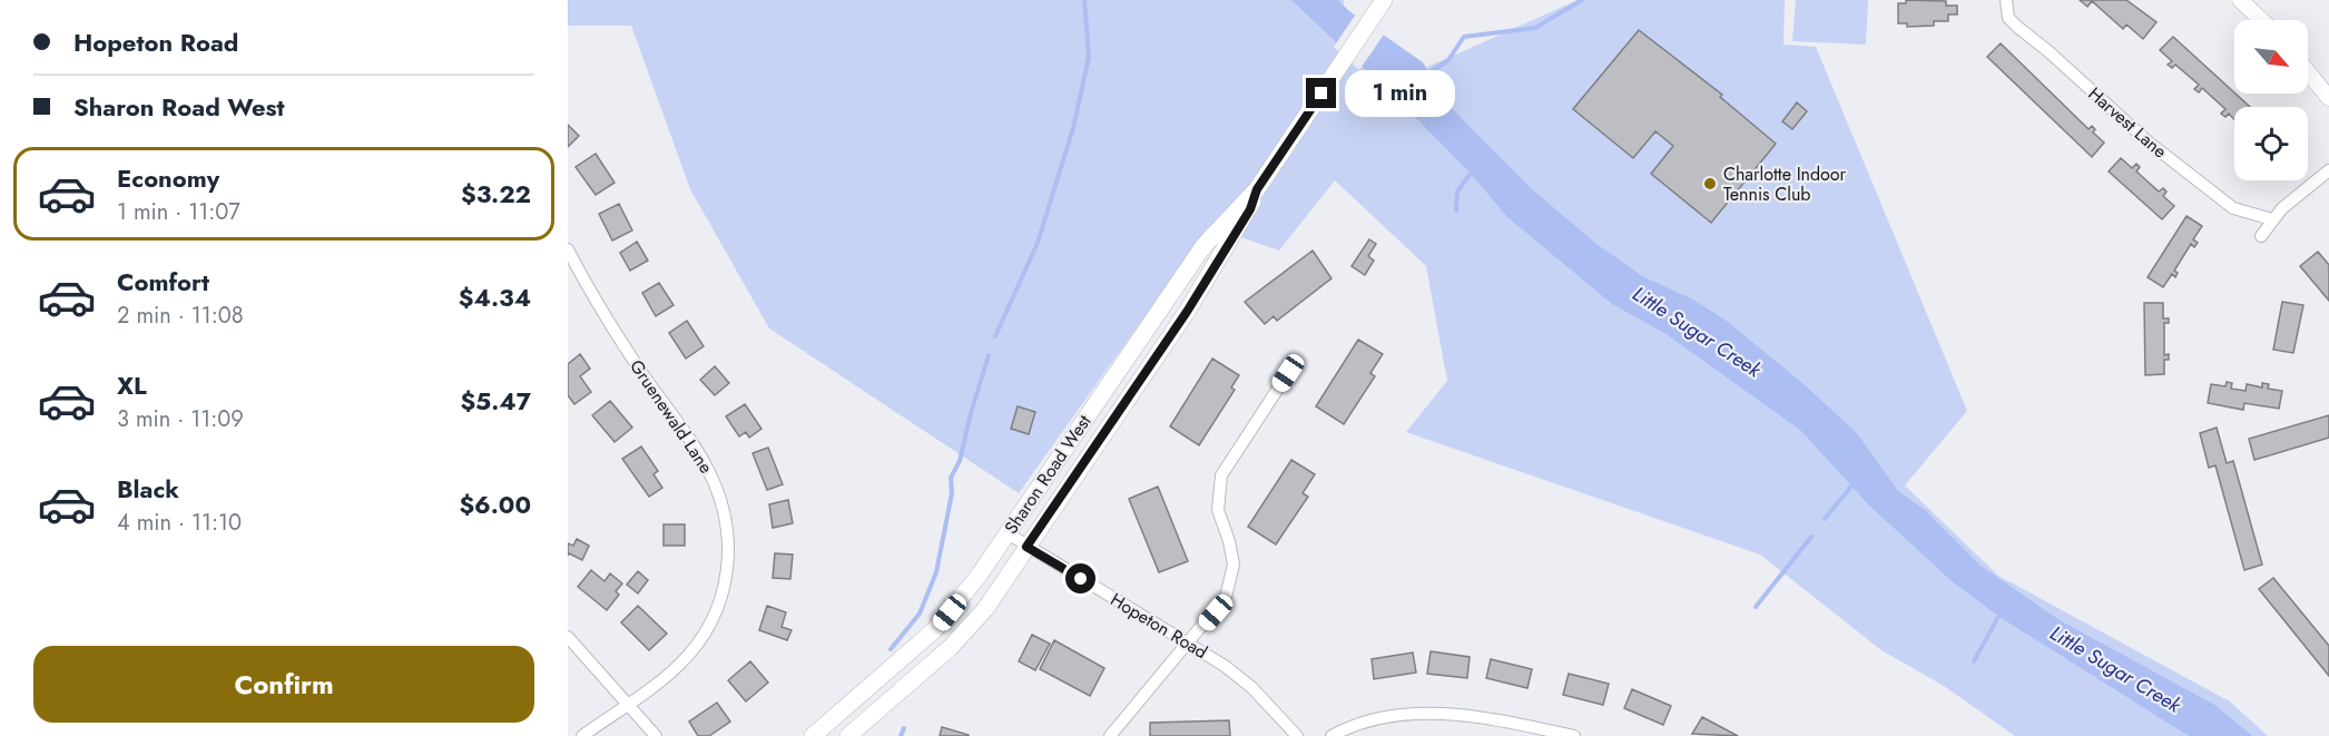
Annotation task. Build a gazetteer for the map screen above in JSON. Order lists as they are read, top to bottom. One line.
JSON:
{"streets":{"main road":["Sharon Road West"],"street":["Harvest Lane","Gruenewald Lane","Hopeton Road"]},"crossings":[["Sharon Road West","Hopeton Road"]],"water":["Little Sugar Creek"],"places":["Charlotte Indoor Tennis Club"],"north":"bottom right","page":{"banner":["Hopeton Road","Sharon Road West"],"bubble":"1 min","list":[{"name":"Economy","note":"1 min · 11:07","value":"$3.22"},{"name":"Comfort","note":"2 min · 11:08","value":"$4.34"},{"name":"XL","note":"3 min · 11:09","value":"$5.47"},{"name":"Black","note":"4 min · 11:10","value":"$6.00"}],"buttons":"Confirm"}}
